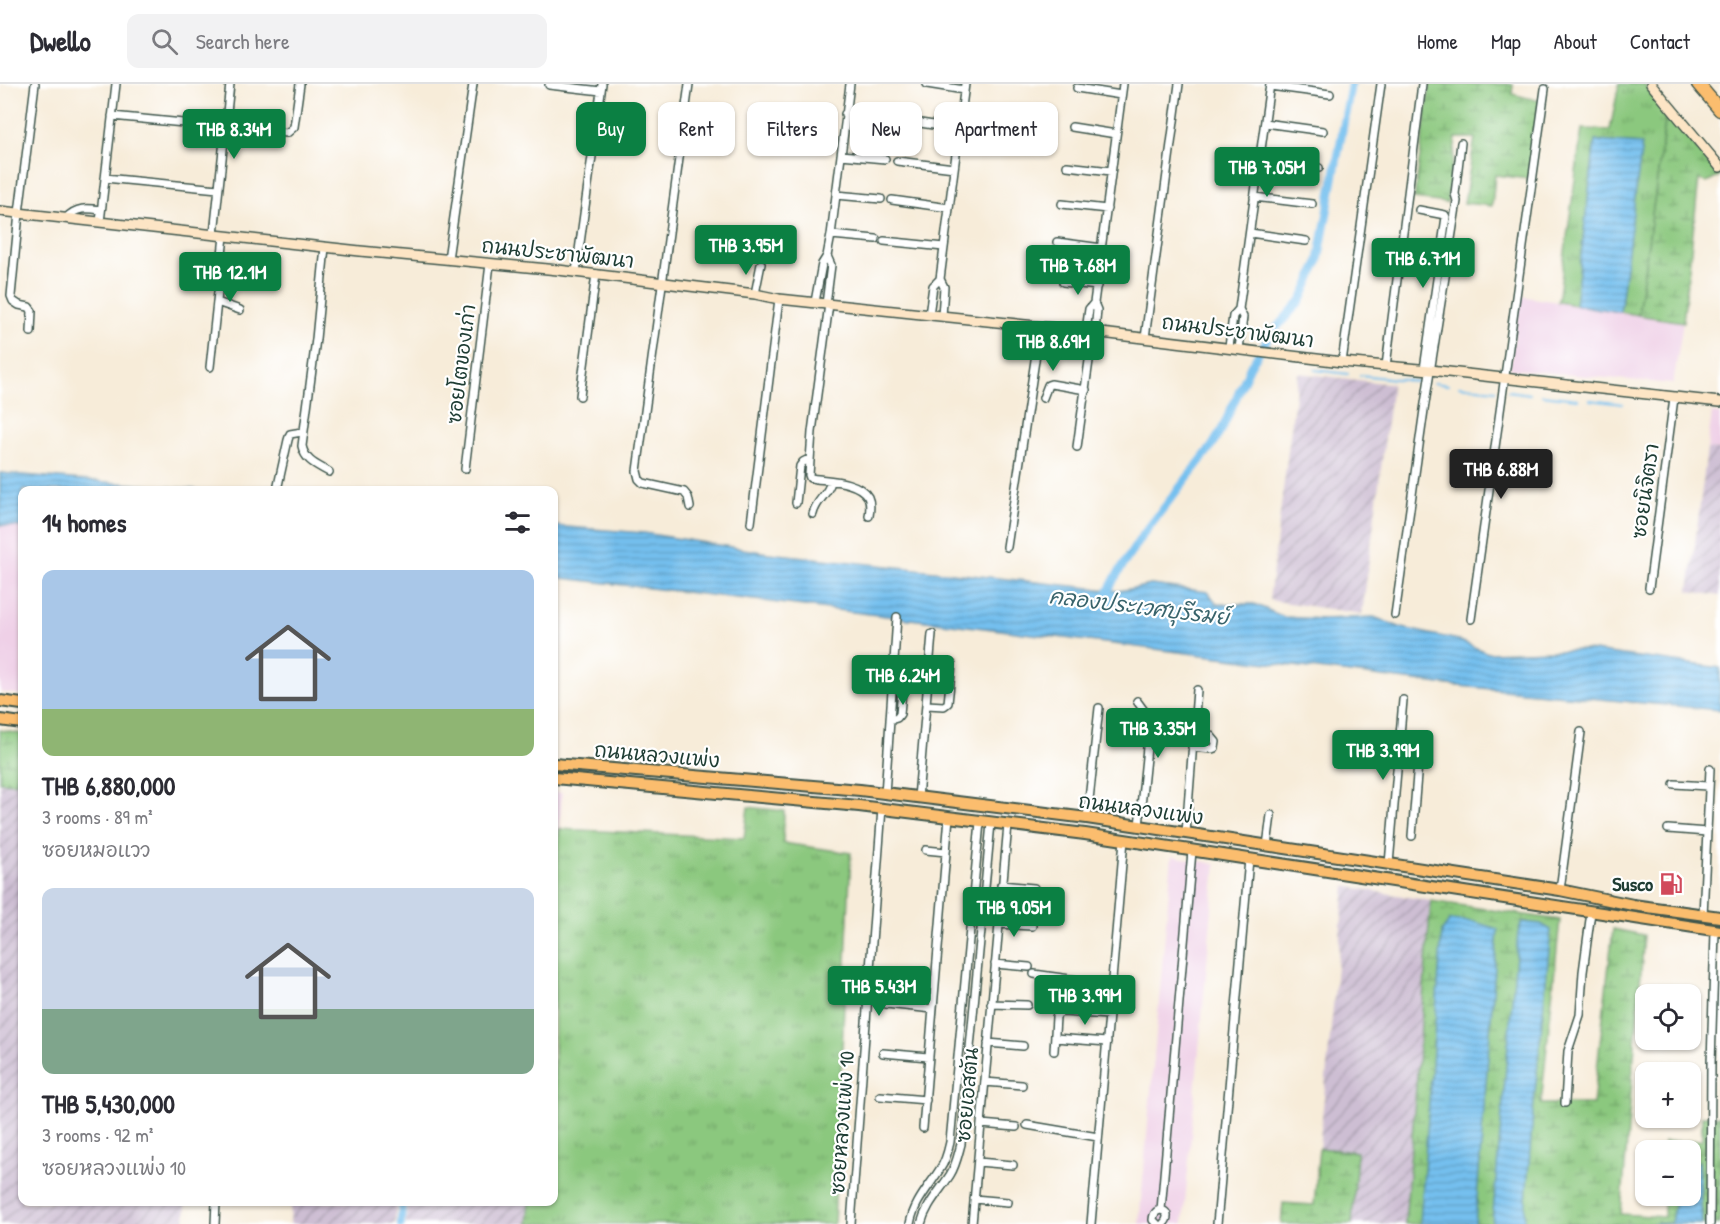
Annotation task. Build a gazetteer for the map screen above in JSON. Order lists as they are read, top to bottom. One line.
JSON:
{"streets":{"main road":["ถนนหลวงแพ่ง"],"street":["ถนนประชาพัฒนา","ซอยโตของเก่า","ซอยนิจิตรา","ซอยเอสตัน","ซอยหลวงแพ่ง 10"]},"crossings":[["ถนนประชาพัฒนา","ซอยโตของเก่า"],["ถนนประชาพัฒนา","ซอยนิจิตรา"],["ถนนหลวงแพ่ง","ซอยเอสตัน"],["ถนนหลวงแพ่ง","ซอยหลวงแพ่ง 10"]],"water":["คลองประเวศบุรีรมย์"],"places":{"fuel station":["Susco"]},"page":{"header":"Dwello","search":"Search here","nav":["Home","Map","About","Contact"],"chip":["Buy","Rent","Filters","New","Apartment"],"price":["THB 8.34M","THB 7.05M","THB 3.95M","THB 6.71M","THB 7.68M","THB 12.1M","THB 8.69M","THB 6.88M","THB 6.24M","THB 3.35M","THB 3.99M","THB 9.05M","THB 5.43M","THB 3.99M"],"heading":"14 homes","list":[{"name":"THB 6,880,000","note":"3 rooms · 89 m² · ซอยหมอแวว"},{"name":"THB 5,430,000","note":"3 rooms · 92 m² · ซอยหลวงแพ่ง 10"}],"map_buttons":["+","−"]}}
